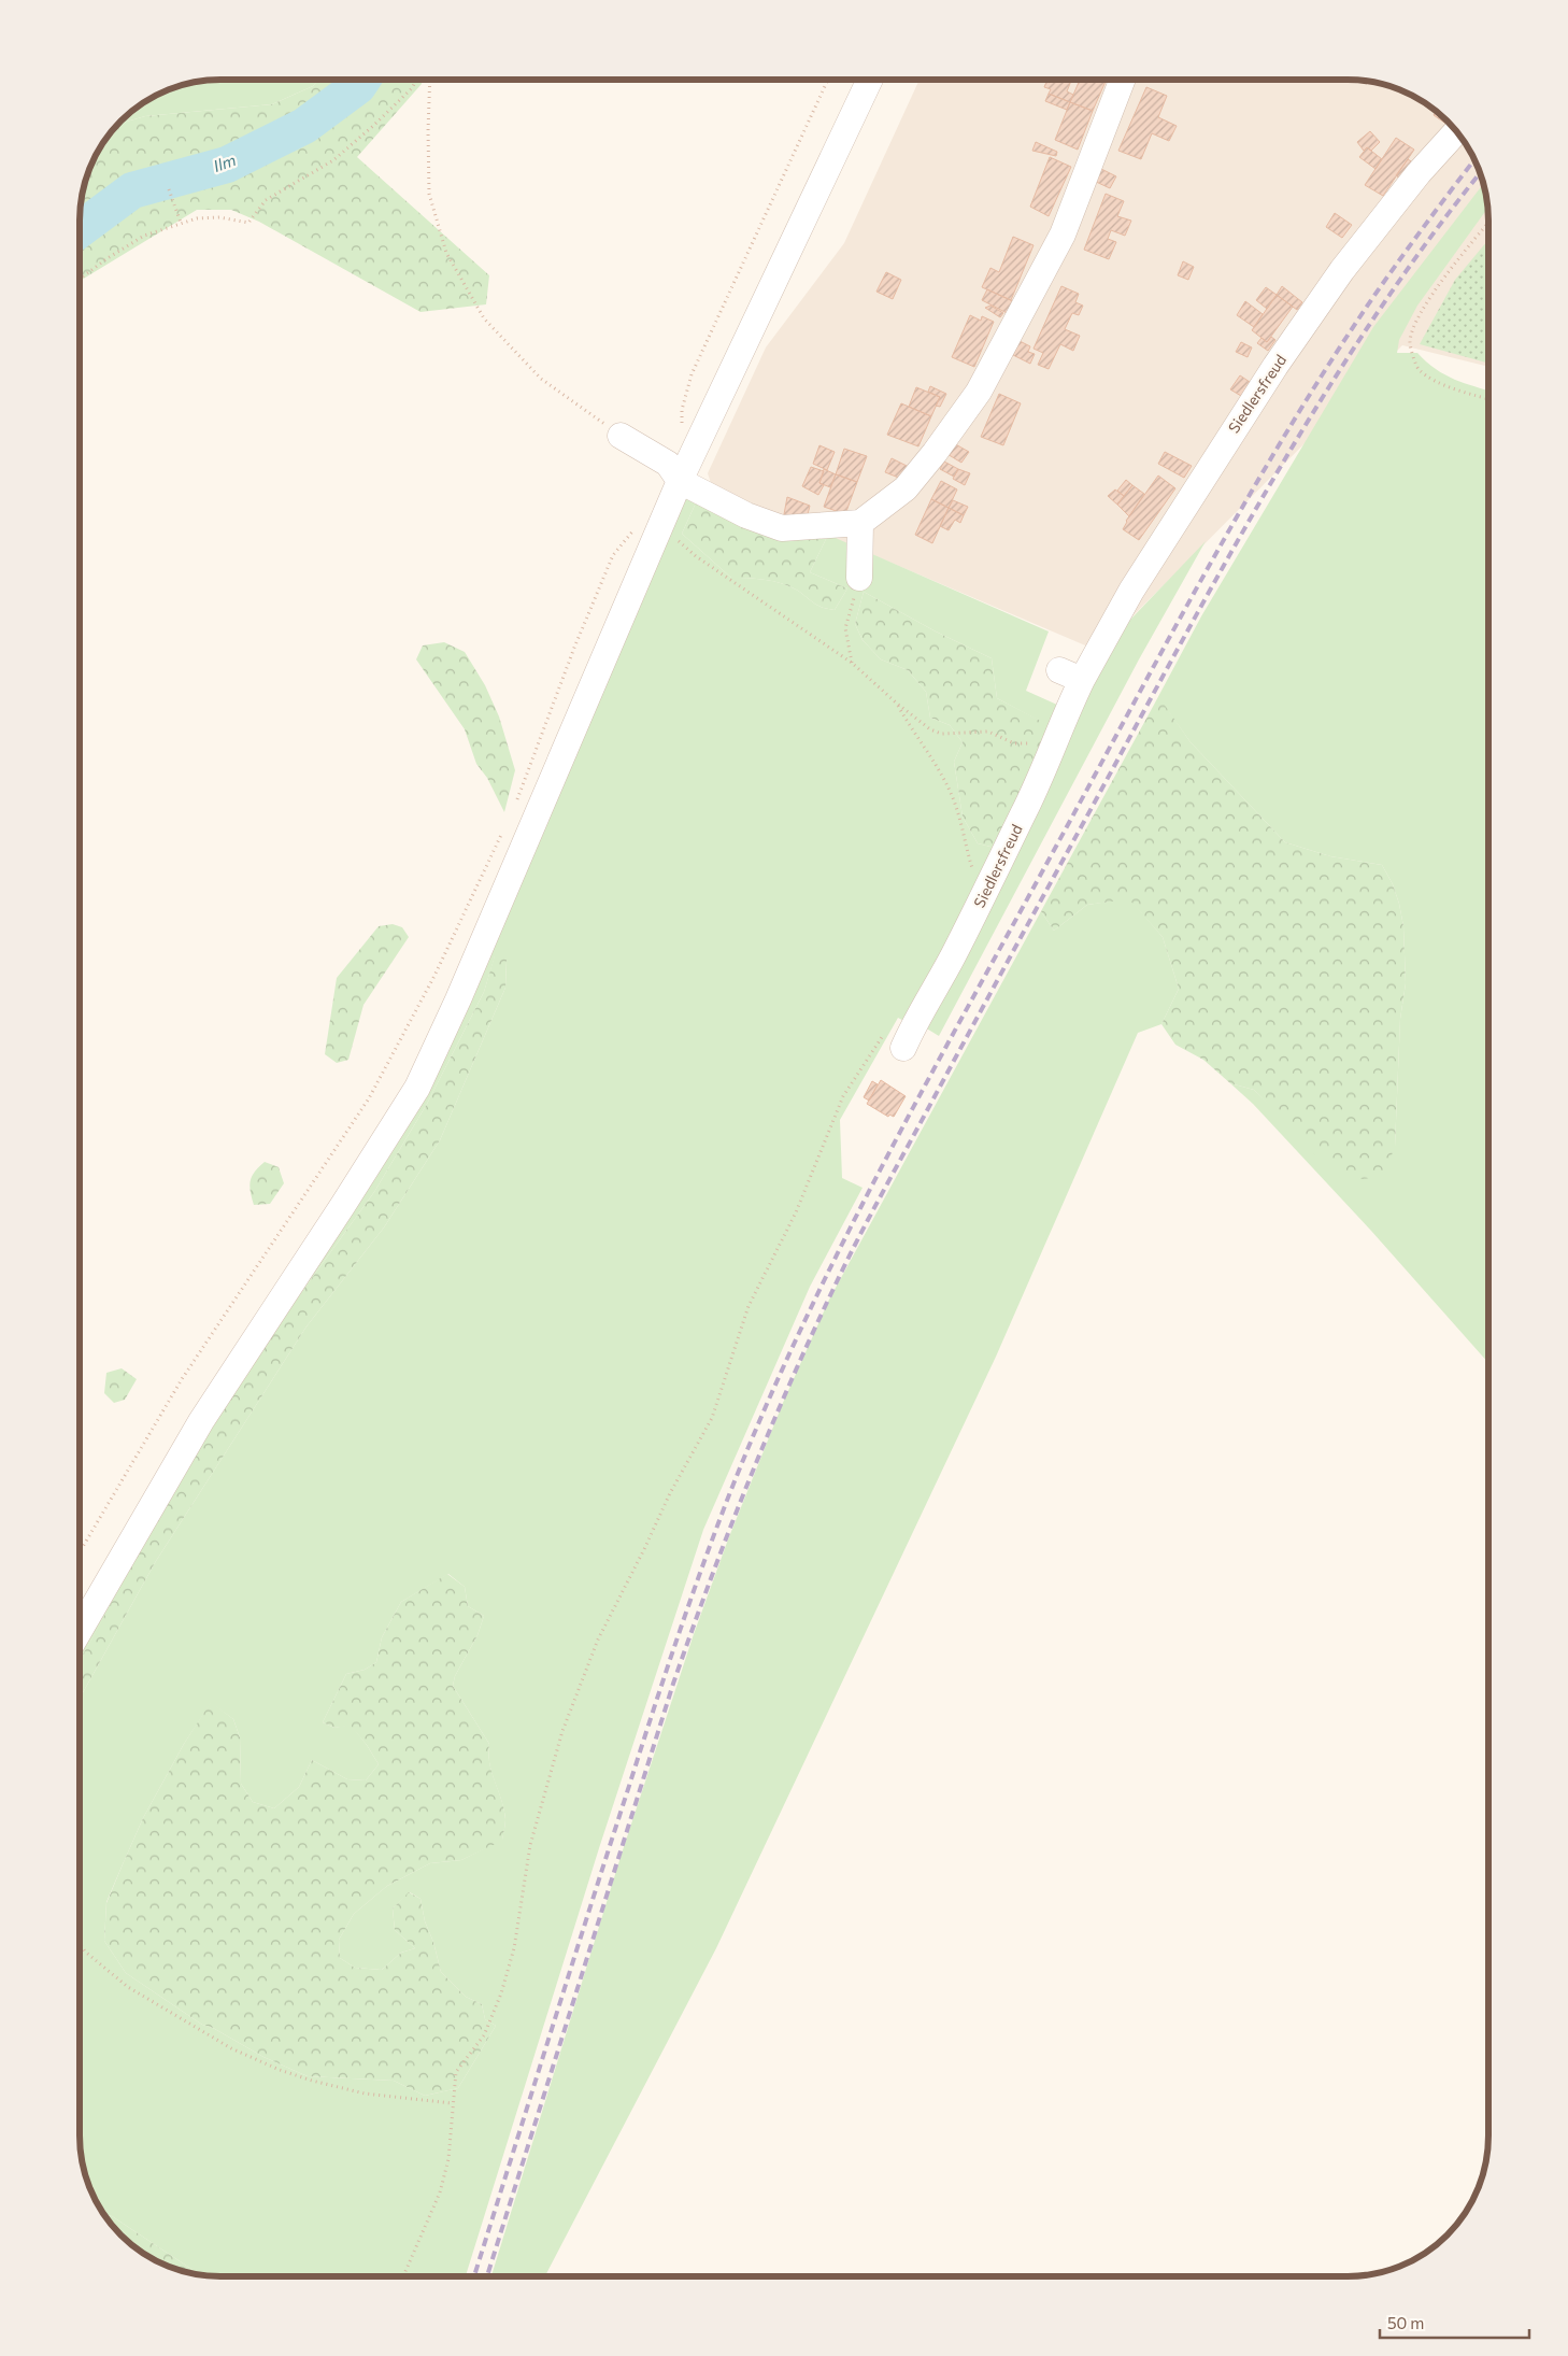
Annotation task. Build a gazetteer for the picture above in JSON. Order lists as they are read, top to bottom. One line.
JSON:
{"streets":{"street":["Siedlersfreud"]},"water":["Ilm"],"scale_bar":"50 m"}
